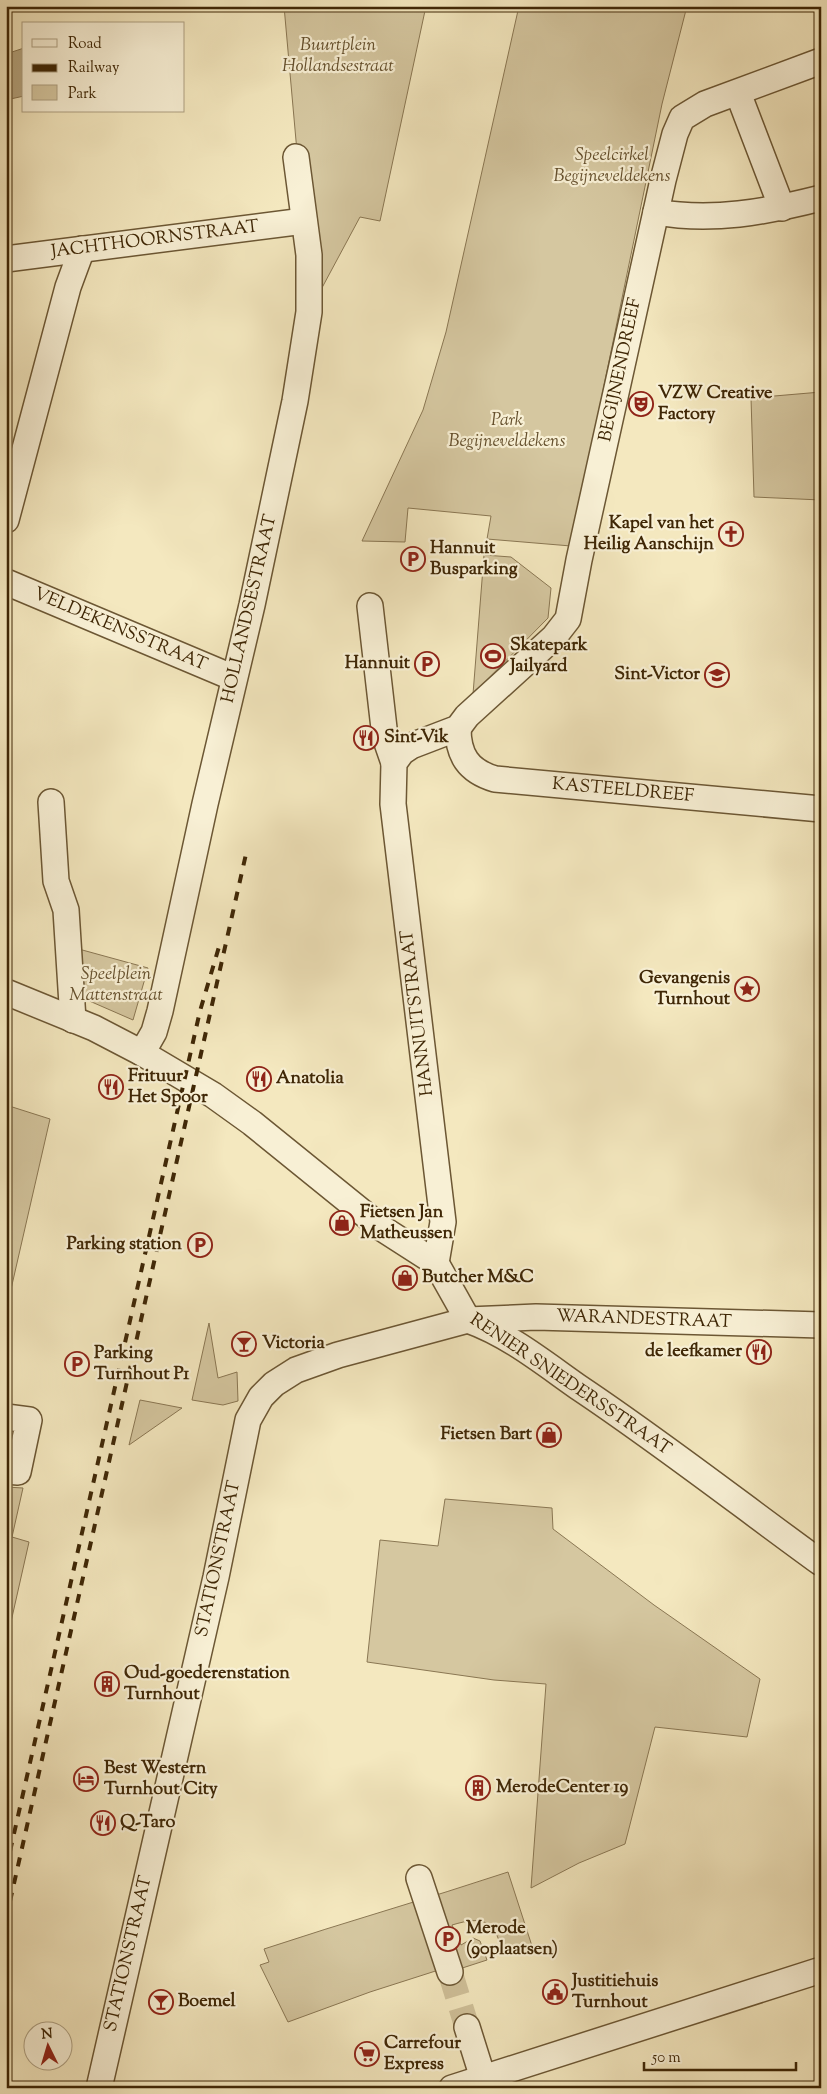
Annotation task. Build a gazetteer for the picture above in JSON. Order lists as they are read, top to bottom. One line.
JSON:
{"streets":{"street":["JACHTHOORNSTRAAT","BEGIJNENDREEF","HOLLANDSESTRAAT","VELDEKENSSTRAAT","KASTEELDREEF","HANNUITSTRAAT","WARANDESTRAAT","RENIER SNIEDERSSTRAAT","STATIONSTRAAT"]},"crossings":[["JACHTHOORNSTRAAT","HOLLANDSESTRAAT"],["BEGIJNENDREEF","KASTEELDREEF"],["HOLLANDSESTRAAT","VELDEKENSSTRAAT"],["HOLLANDSESTRAAT","RENIER SNIEDERSSTRAAT"],["HANNUITSTRAAT","RENIER SNIEDERSSTRAAT"],["WARANDESTRAAT","RENIER SNIEDERSSTRAAT"],["WARANDESTRAAT","STATIONSTRAAT"],["RENIER SNIEDERSSTRAAT","STATIONSTRAAT"]],"parks":["Buurtplein Hollandsestraat","Speelcirkel Begijneveldekens","Park Begijneveldekens","Speelplein Mattenstraat"],"places":{"theatre":["VZW Creative Factory"],"church":["Kapel van het Heilig Aanschijn"],"parking":["Hannuit Busparking","Hannuit","Parking station","Parking Turnhout P1","Merode (90plaatsen)"],"sports":["Skatepark Jailyard"],"school or university":["Sint-Victor"],"restaurant":["Sint-Vik","Anatolia","Frituur Het Spoor","de leefkamer","Q-Taro"],"place":["Gevangenis Turnhout"],"shop":["Fietsen Jan Matheussen","Butcher M&C","Fietsen Bart"],"bar":["Victoria","Boemel"],"building":["Oud-goederenstation Turnhout","MerodeCenter 19"],"hotel":["Best Western Turnhout City"],"public building":["Justitiehuis Turnhout"],"supermarket":["Carrefour Express"]},"legend":["Road","Railway","Park"],"scale_bar":"50 m","north":"top"}
